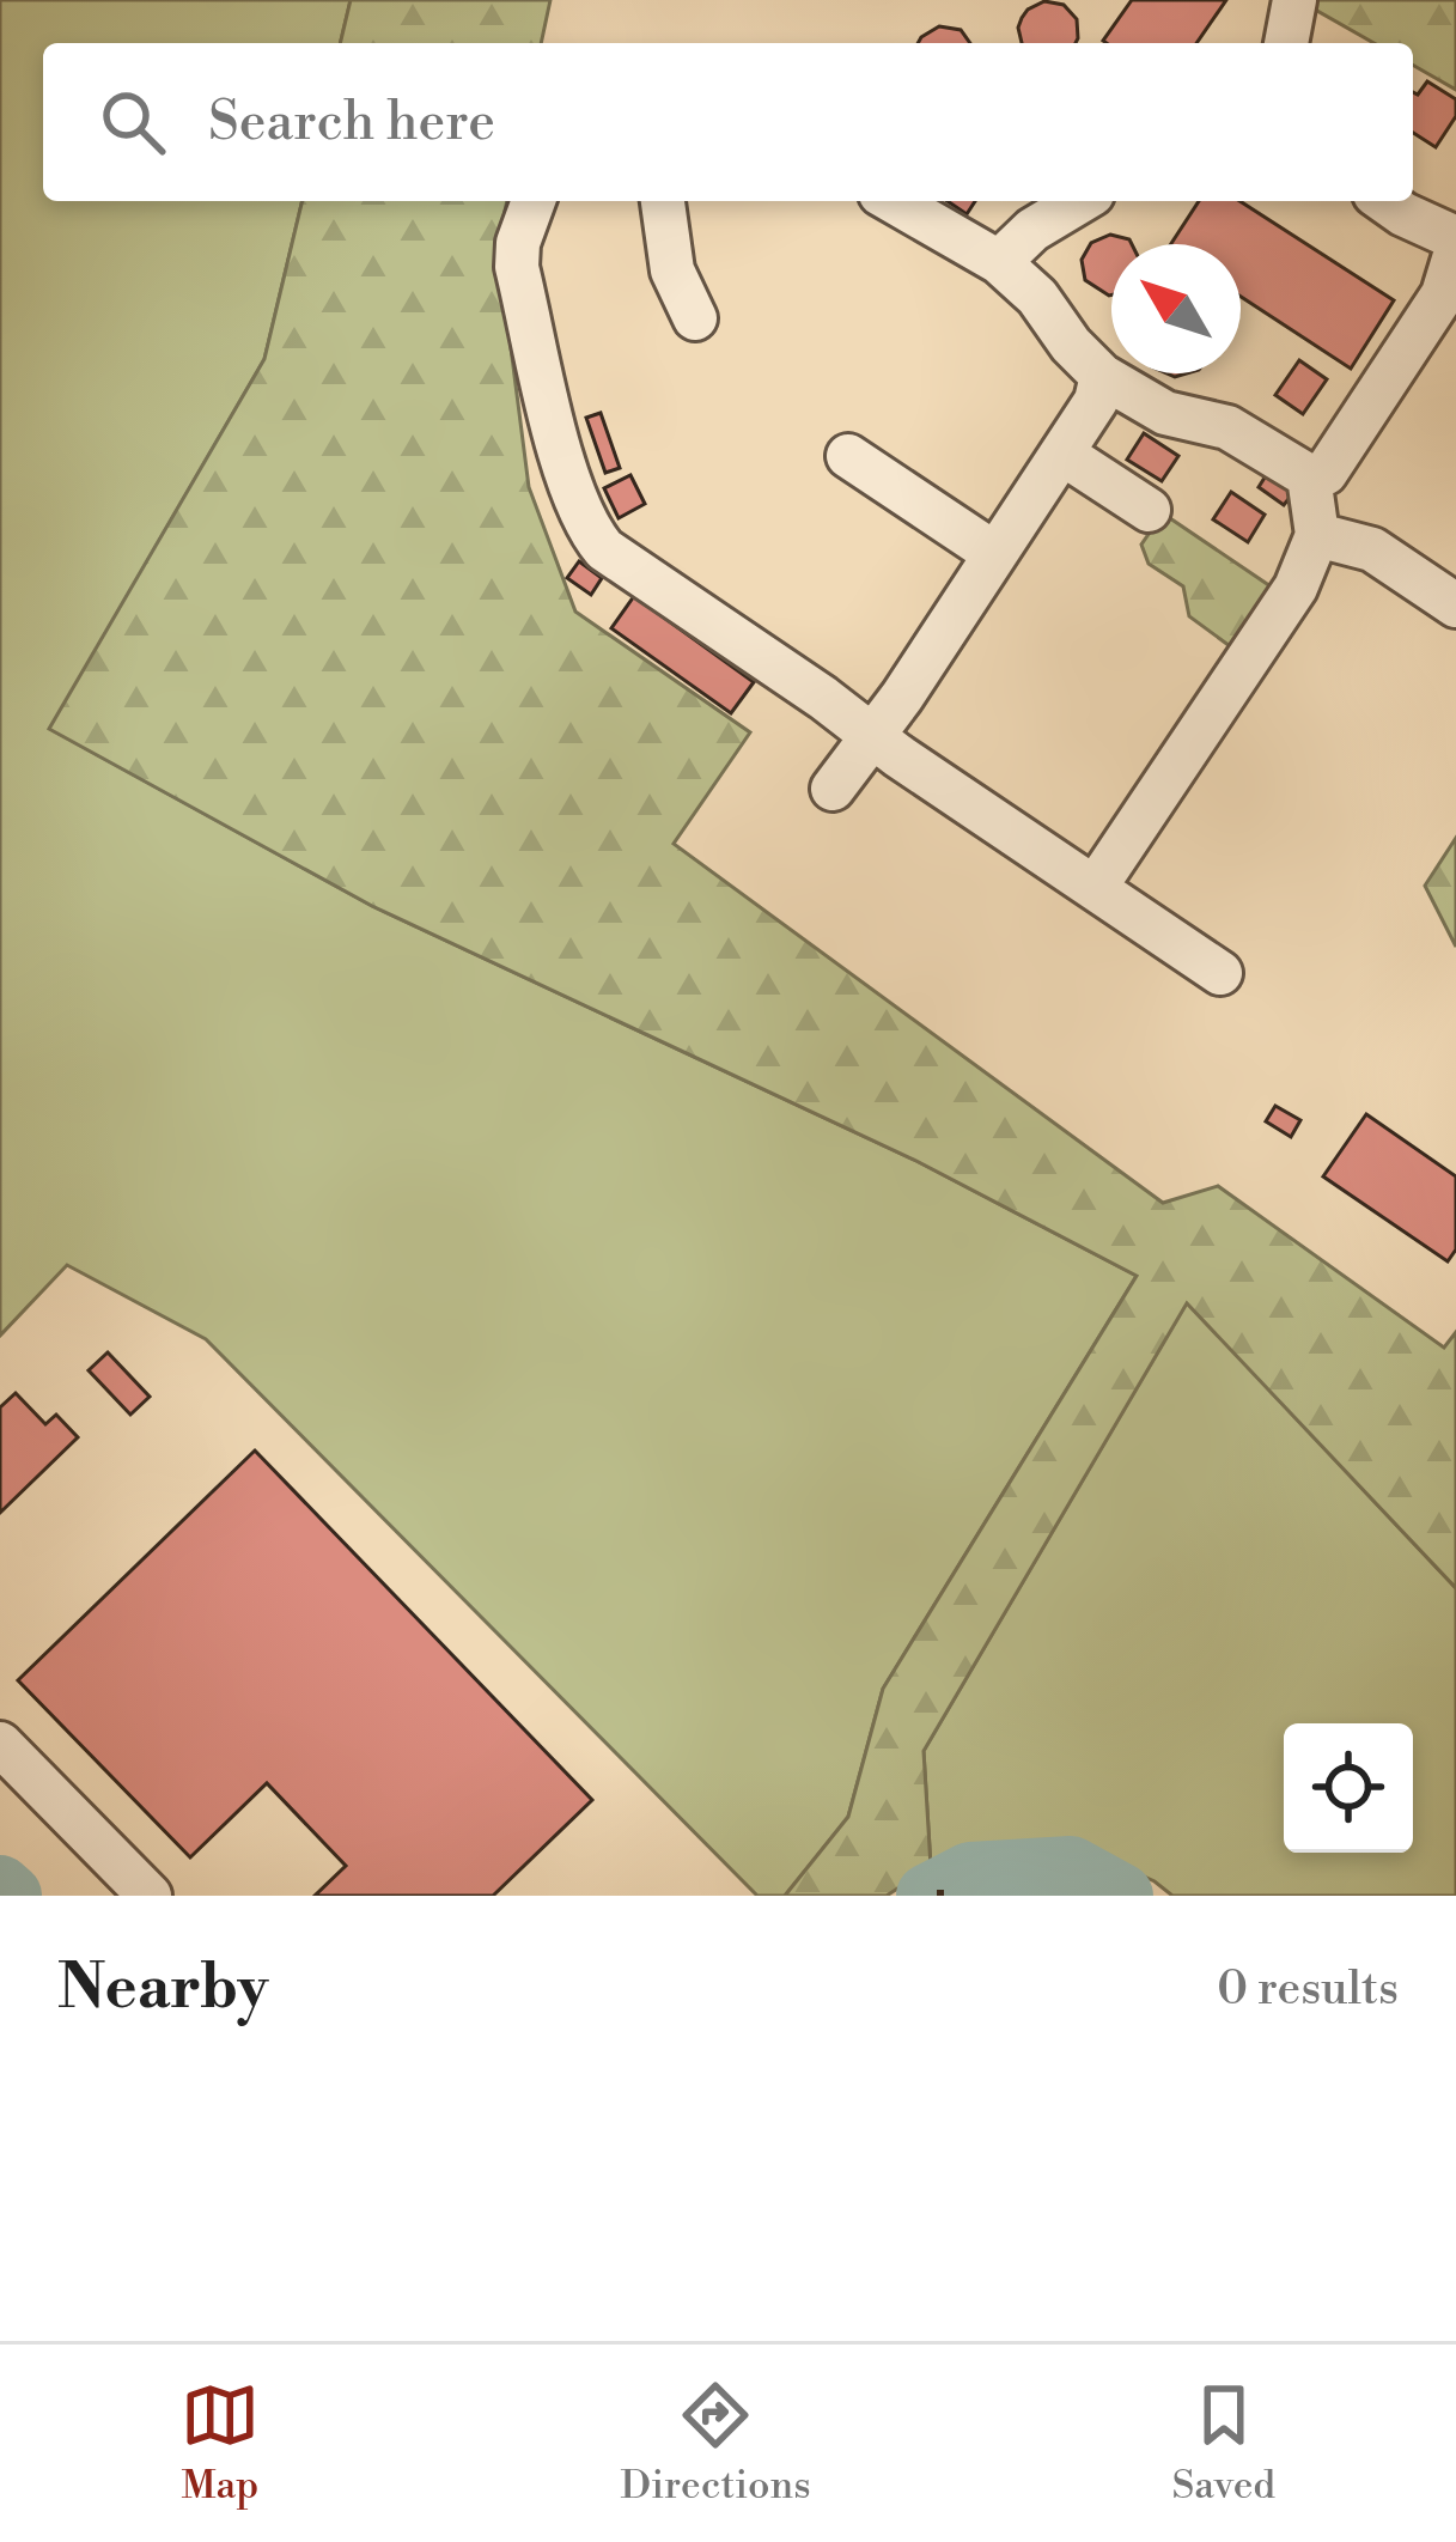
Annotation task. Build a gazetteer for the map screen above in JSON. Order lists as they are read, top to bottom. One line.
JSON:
{"north":"top left","page":{"search":"Search here","heading":["Nearby","0 results"],"nav":["Map","Directions","Saved"]}}
